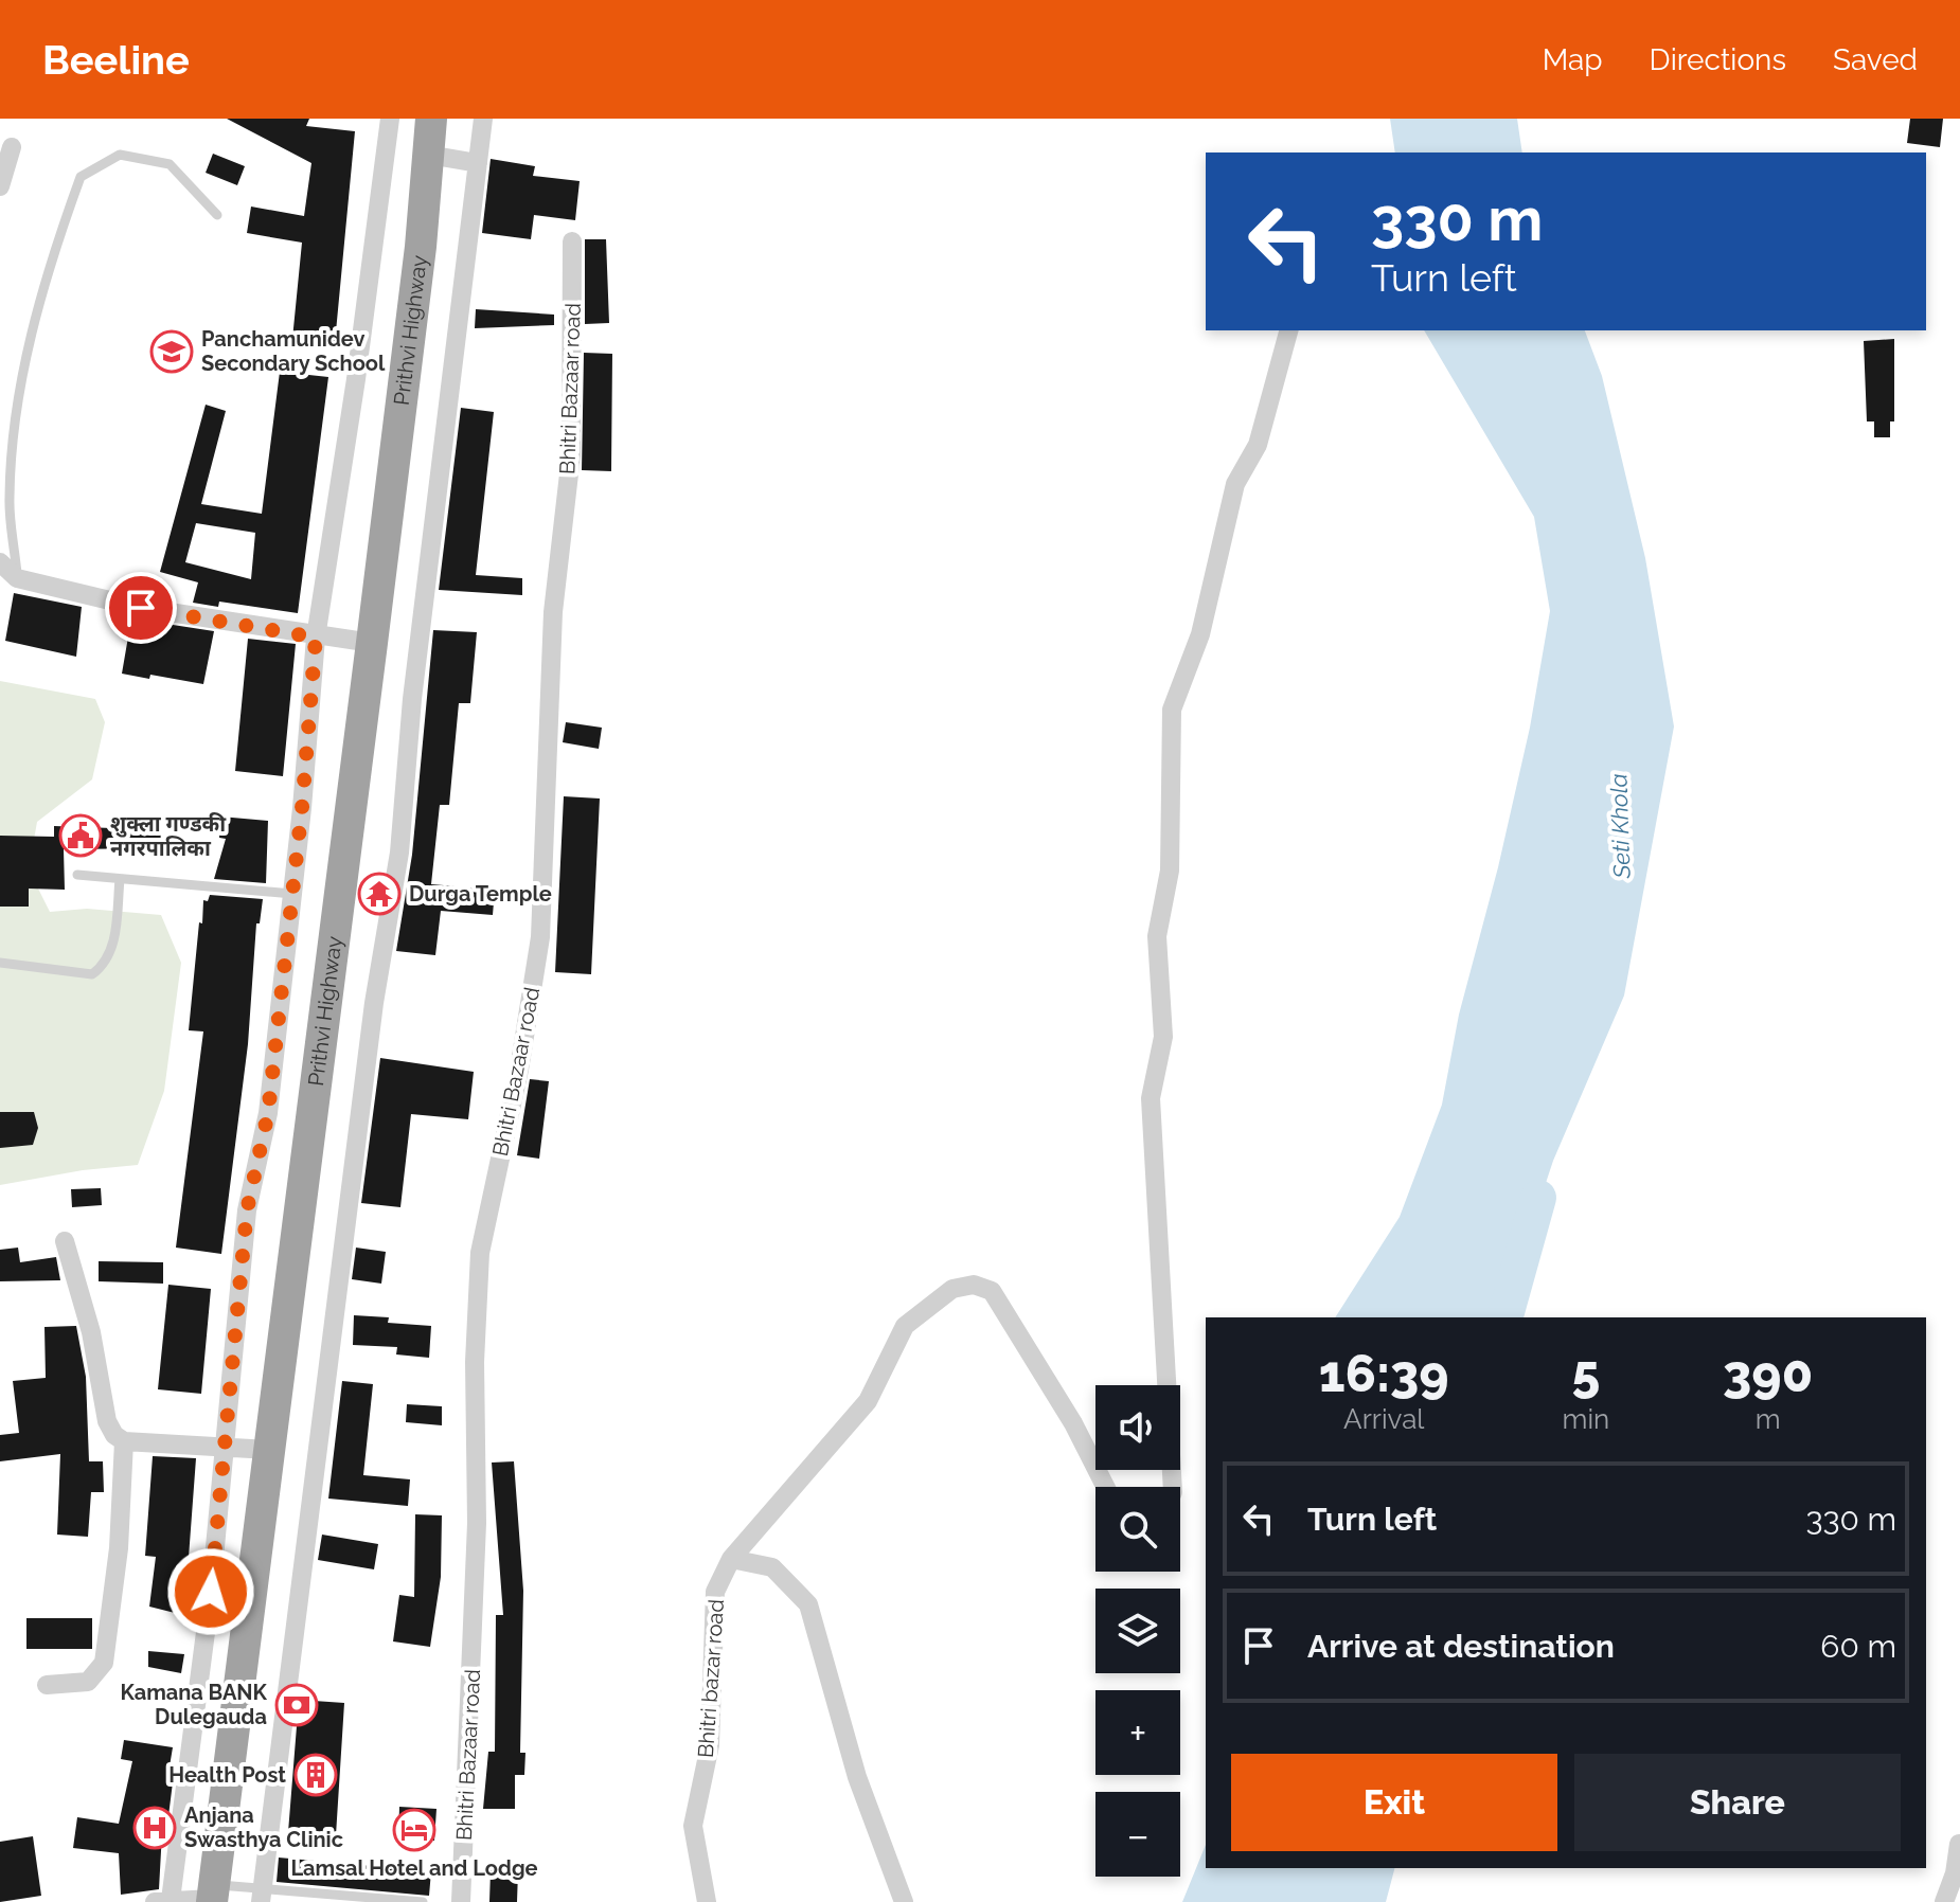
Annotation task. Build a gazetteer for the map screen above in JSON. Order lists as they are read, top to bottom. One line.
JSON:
{"streets":{"highway":["Prithvi Highway"],"street":["Bhitri Bazaar road","Bhitri bazar road"]},"water":["Seti Khola"],"places":{"school or university":["Panchamunidev Secondary School"],"public building":["शुक्ला गण्डकी नगरपालिका"],"temple":["Durga Temple"],"bank":["Kamana BANK Dulegauda"],"building":["Health Post"],"hospital":["Anjana Swasthya Clinic"],"hotel":["Lamsal Hotel and Lodge"]},"page":{"header":"Beeline","nav":["Map","Directions","Saved"],"turn":["330 m","Turn left"],"eta":["16:39","Arrival","5","min","390","m"],"map_buttons":["+","−"],"list":[{"name":"Turn left","value":"330 m"},{"name":"Arrive at destination","value":"60 m"}],"buttons":["Exit","Share"]}}
